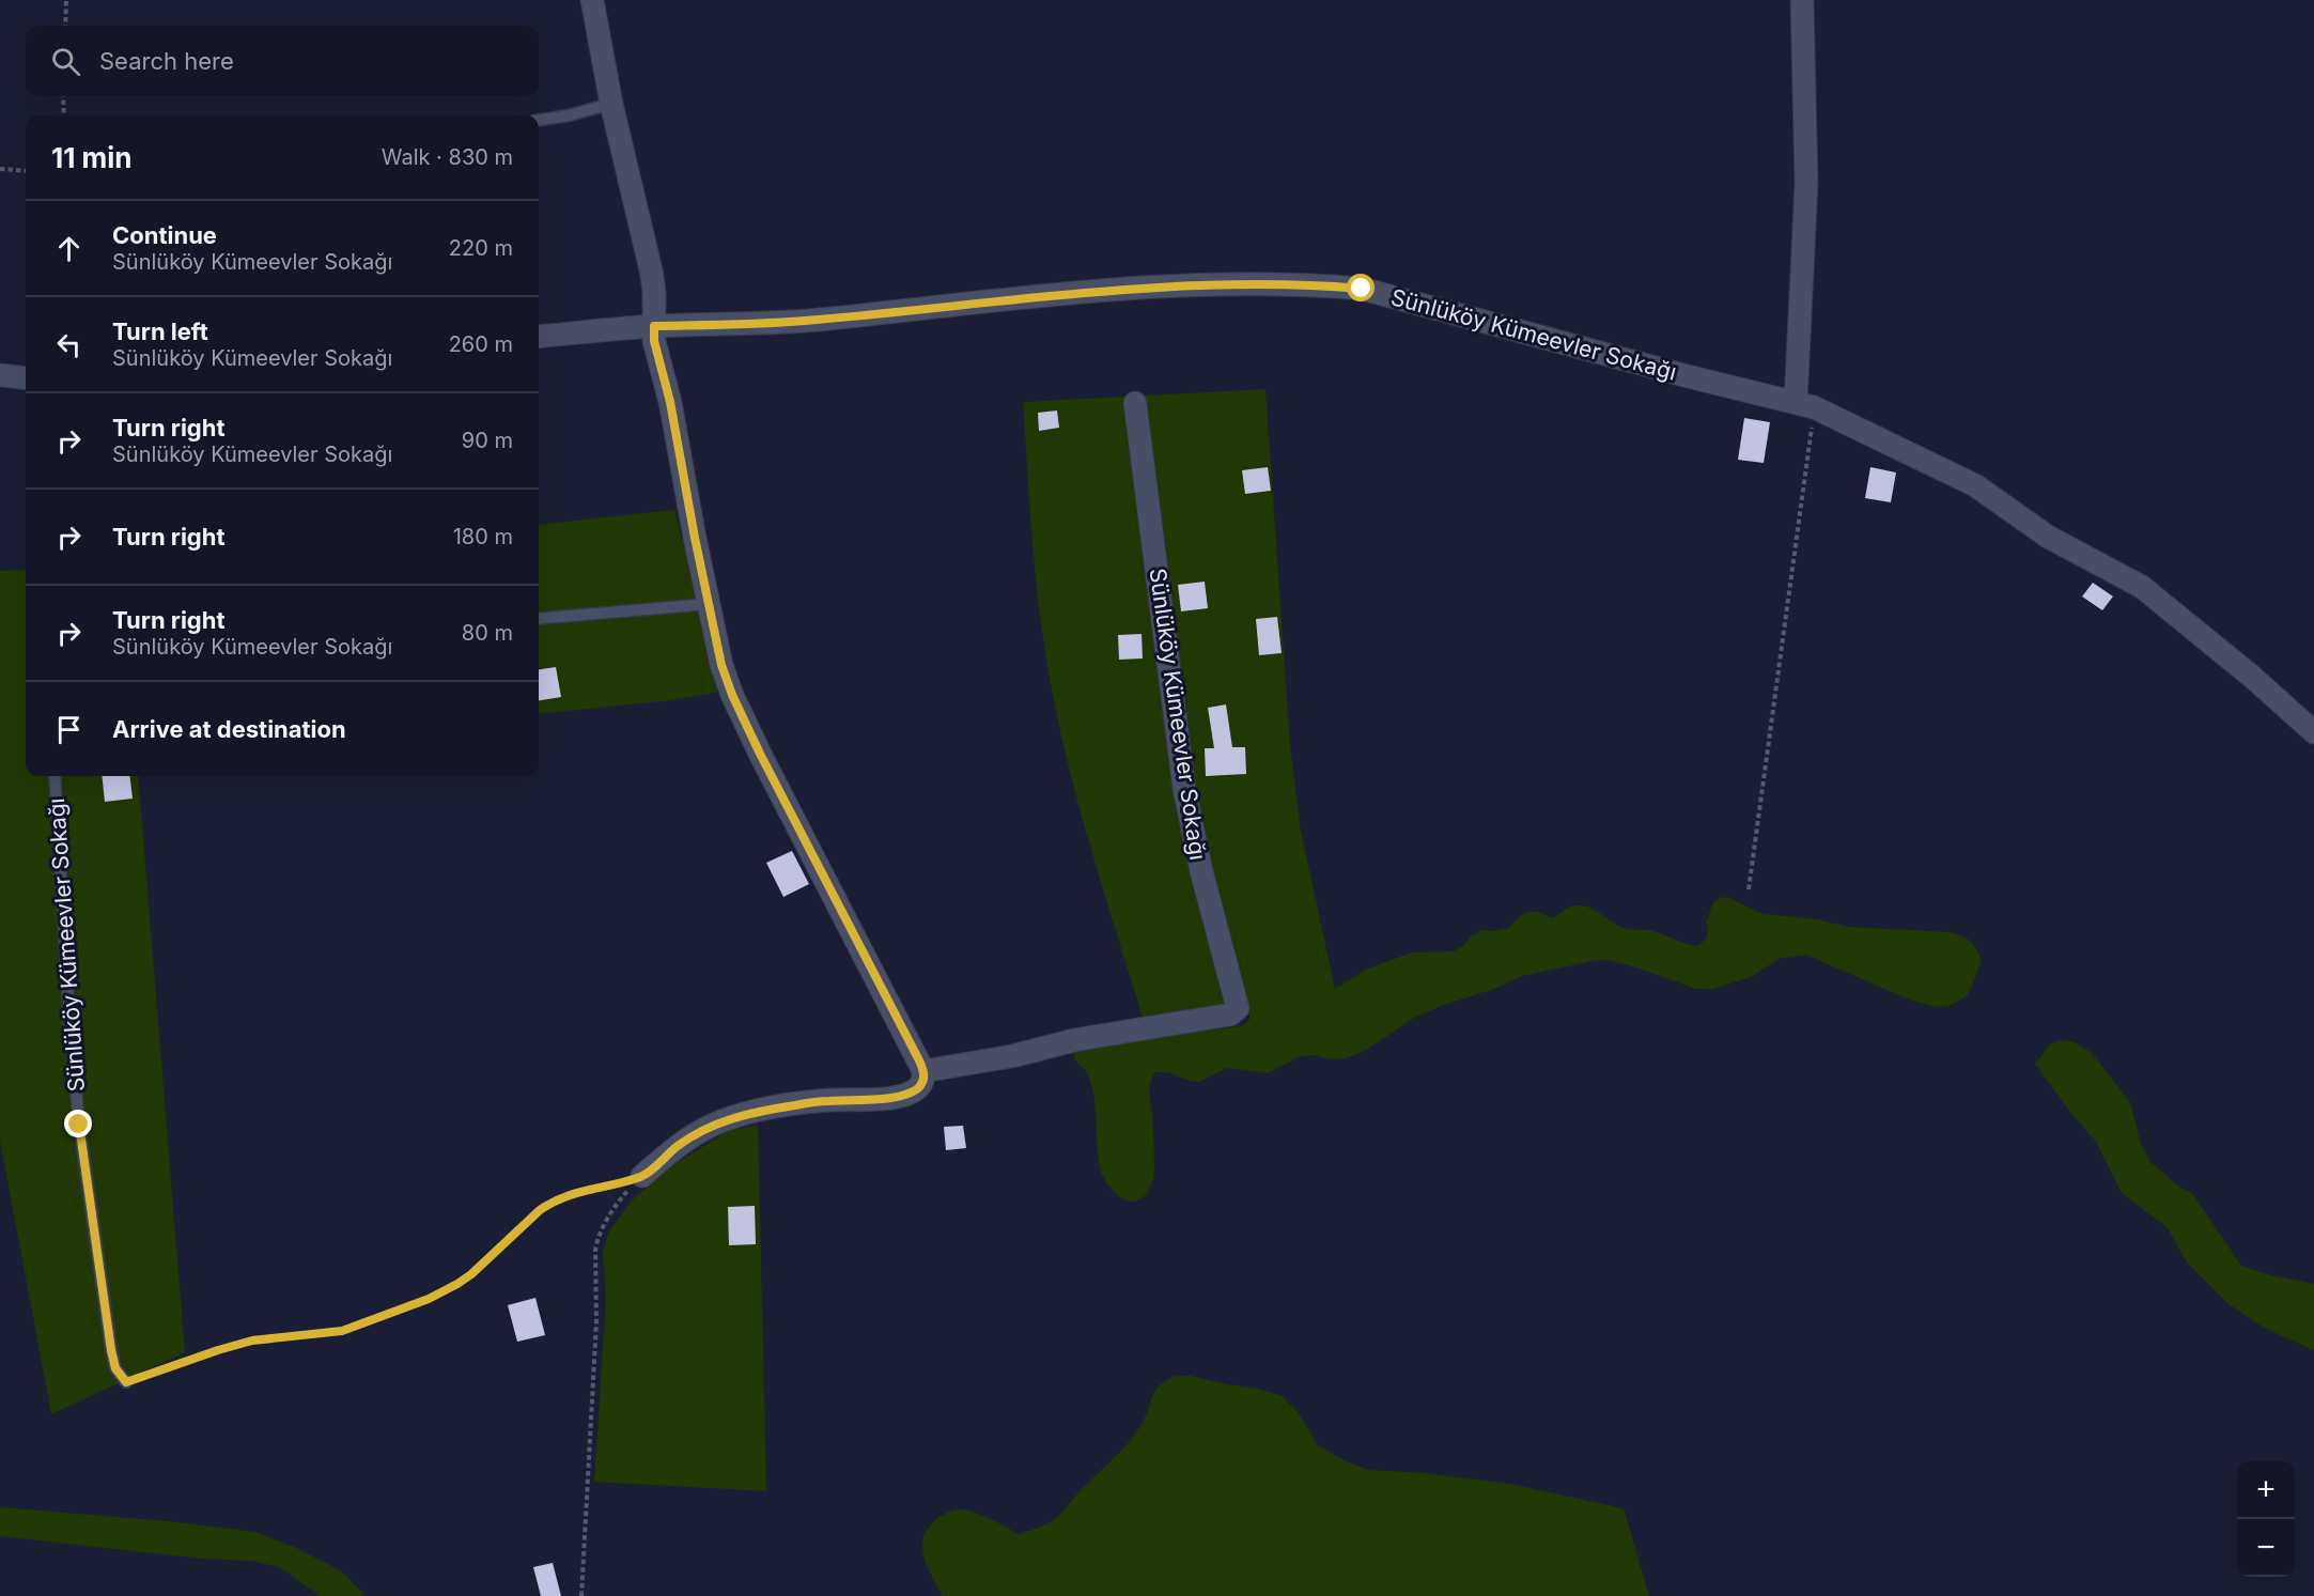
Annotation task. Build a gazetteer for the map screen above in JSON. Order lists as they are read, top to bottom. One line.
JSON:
{"streets":{"street":["Sünlüköy Kümeevler Sokağı"]},"page":{"search":"Search here","heading":["11 min","Walk · 830 m"],"list":[["Continue","Sünlüköy Kümeevler Sokağı","220 m"],["Turn left","Sünlüköy Kümeevler Sokağı","260 m"],["Turn right","Sünlüköy Kümeevler Sokağı","90 m"],["Turn right","180 m"],["Turn right","Sünlüköy Kümeevler Sokağı","80 m"],"Arrive at destination"],"map_buttons":["+","−"]}}
